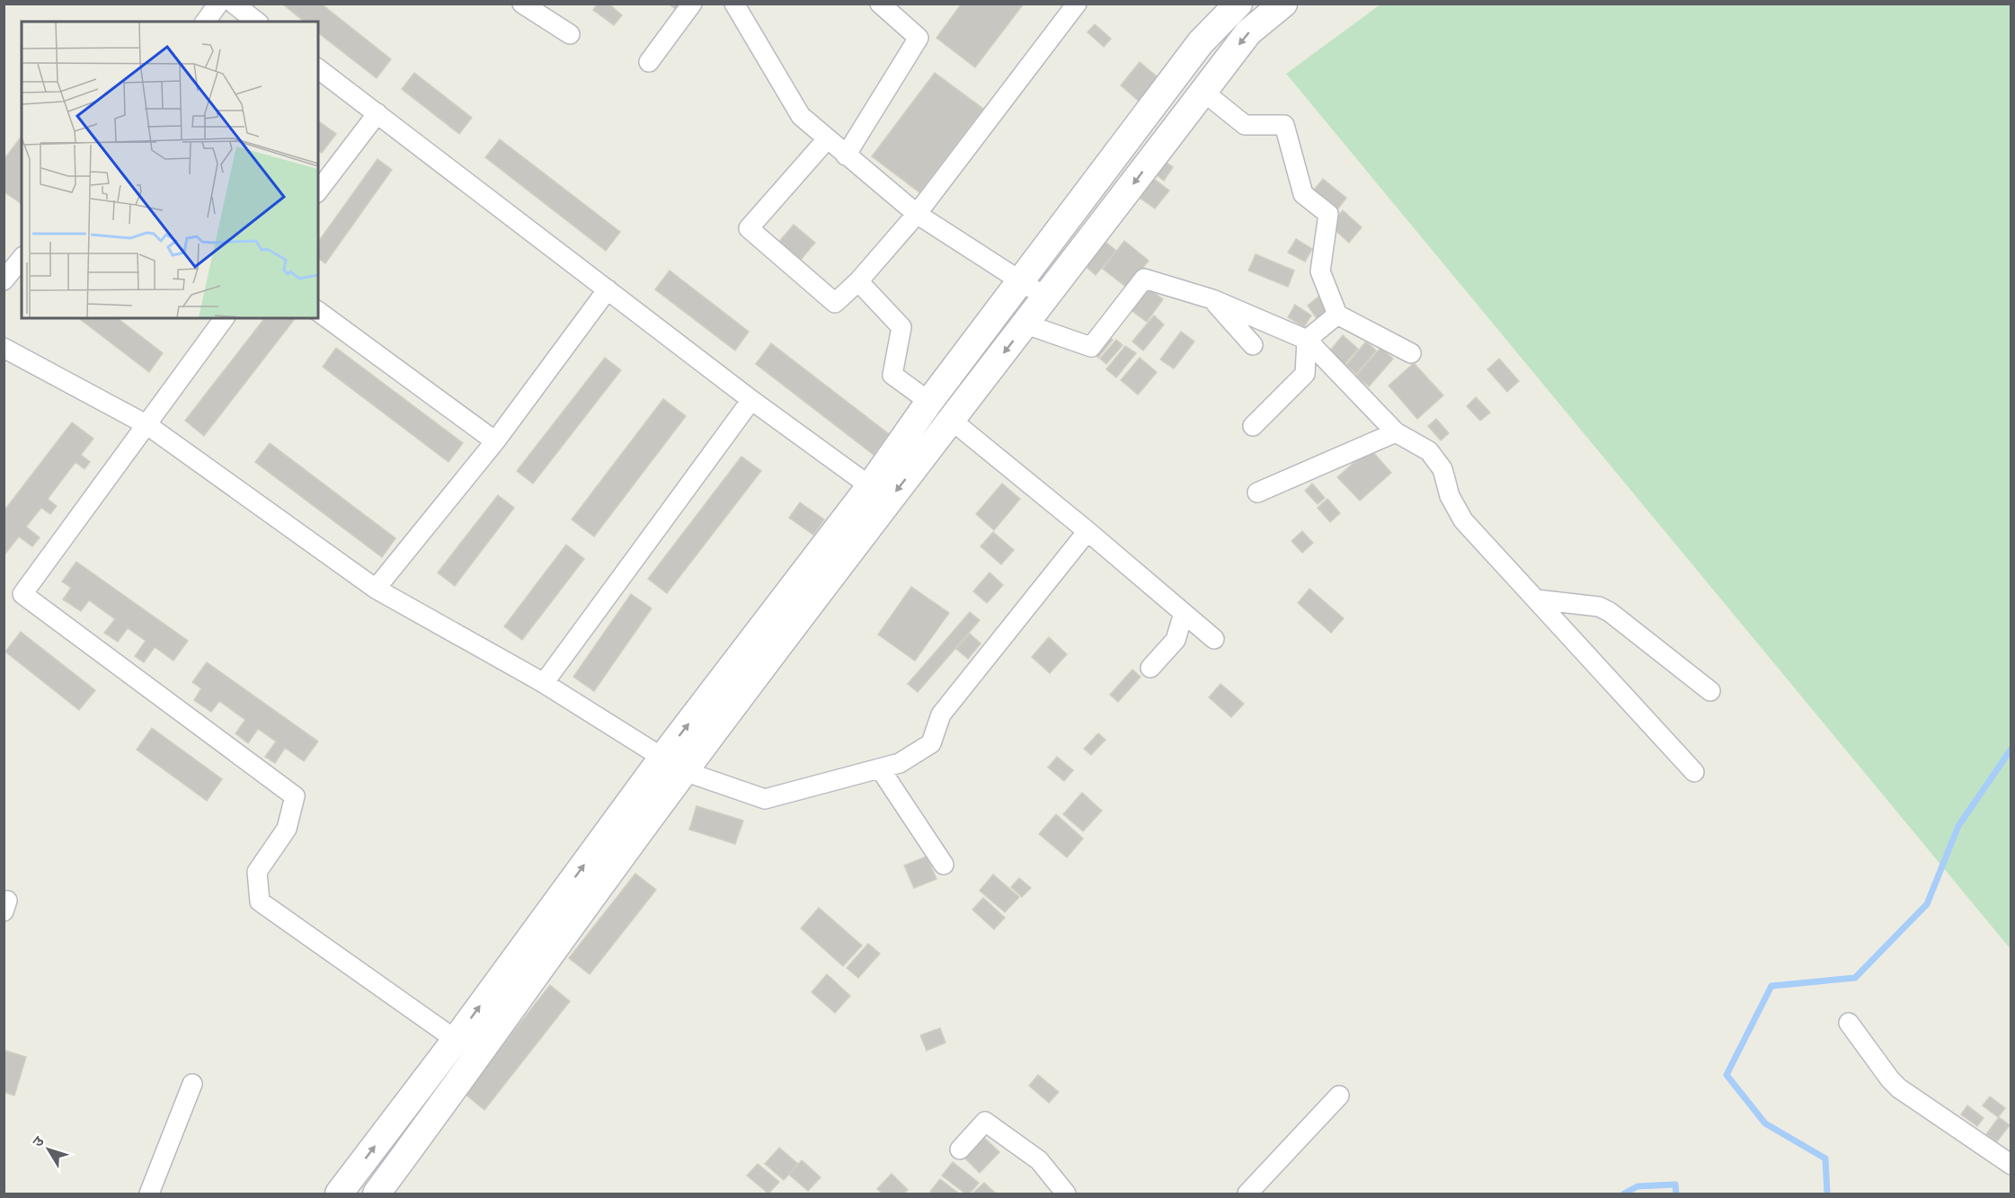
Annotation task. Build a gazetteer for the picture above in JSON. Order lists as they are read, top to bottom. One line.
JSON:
{"north":"top left"}
